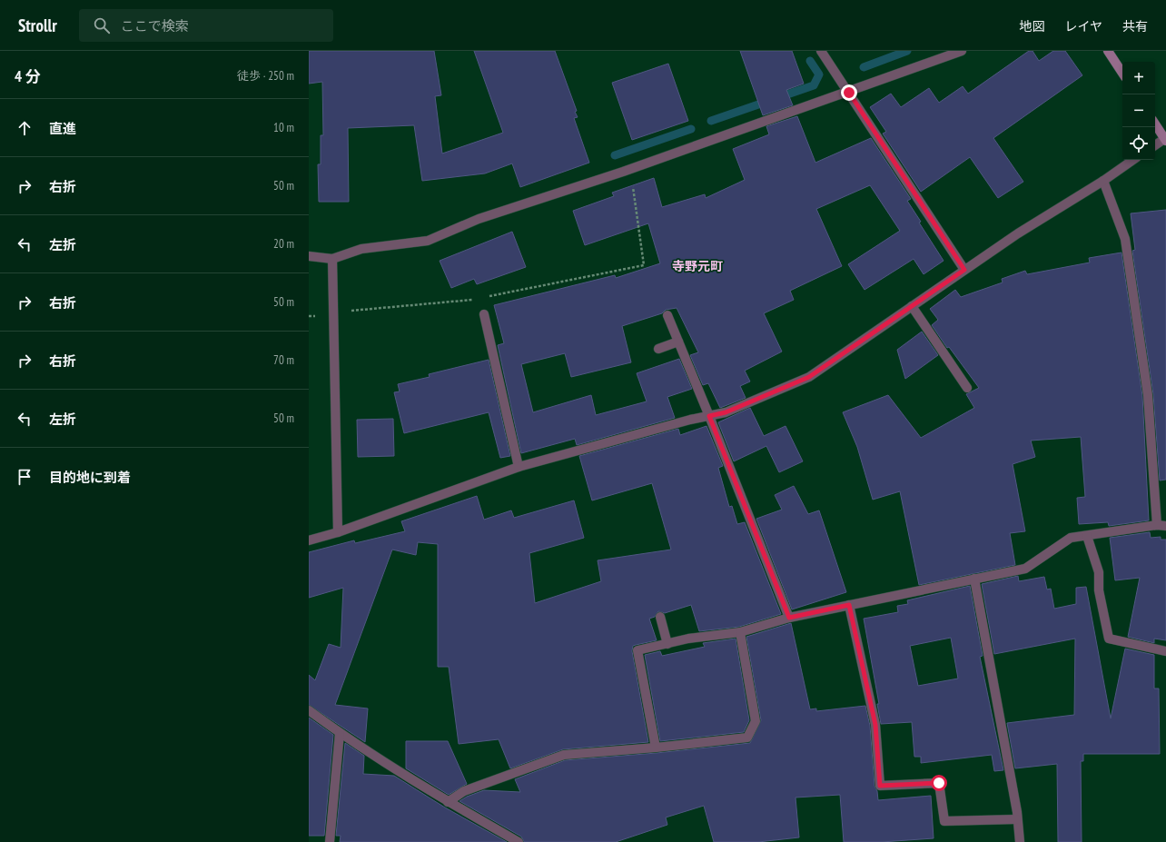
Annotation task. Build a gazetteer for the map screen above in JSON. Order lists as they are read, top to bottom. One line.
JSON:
{"districts":["寺野元町"],"page":{"header":"Strollr","search":"ここで検索","nav":["地図","レイヤ","共有"],"heading":["4 分","徒歩 · 250 m"],"map_buttons":["+","−"],"list":[["直進","10 m"],["右折","50 m"],["左折","20 m"],["右折","50 m"],["右折","70 m"],["左折","50 m"],"目的地に到着"]}}
